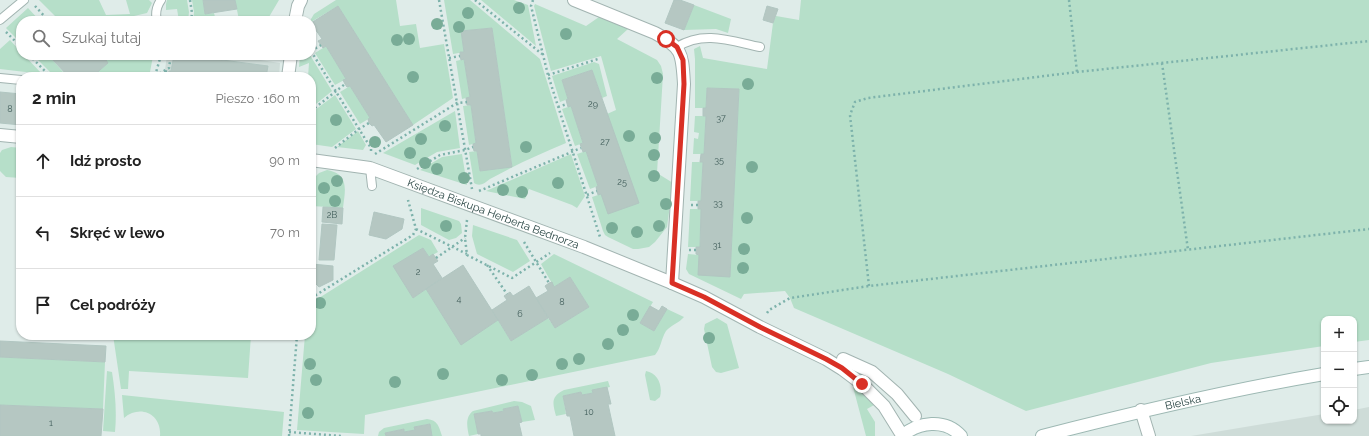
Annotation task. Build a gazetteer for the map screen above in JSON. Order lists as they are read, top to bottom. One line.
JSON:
{"streets":{"street":["Księdza Biskupa Herberta Bednorza","Bielska"]},"house_numbers":["29","8","37","27","35","25","33","2B","31","2","4","8","6","10","1"],"page":{"search":"Szukaj tutaj","heading":["2 min","Pieszo · 160 m"],"list":[["Idź prosto","90 m"],["Skręć w lewo","70 m"],"Cel podróży"],"map_buttons":["+","−"]}}
